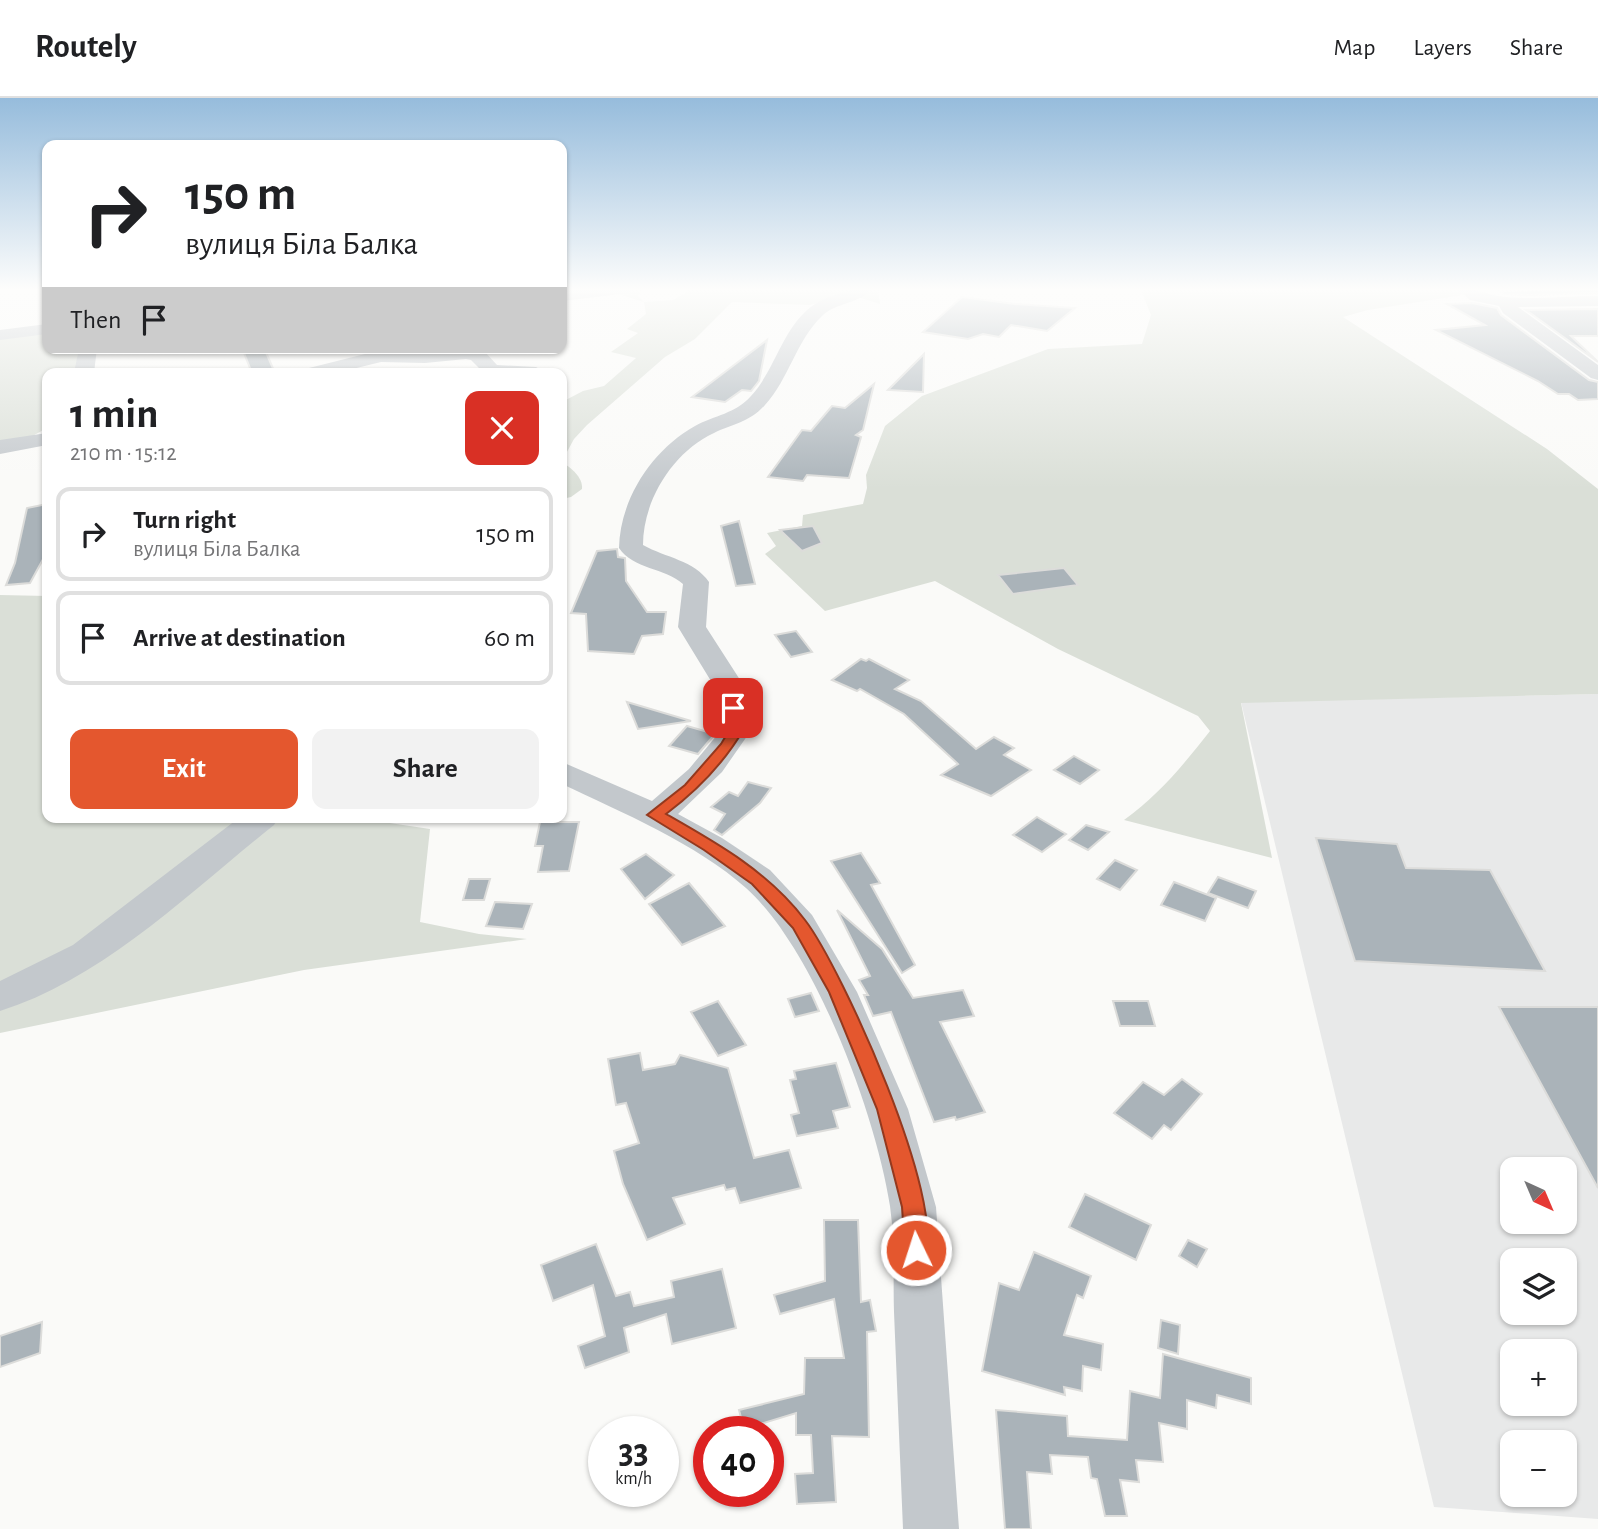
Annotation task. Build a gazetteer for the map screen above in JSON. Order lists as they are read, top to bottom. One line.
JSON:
{"north":"bottom right","page":{"header":"Routely","nav":["Map","Layers","Share"],"turn":["150 m","вулиця Біла Балка"],"then":"Then","heading":["1 min","210 m · 15:12"],"list":[{"name":"Turn right","note":"вулиця Біла Балка","value":"150 m"},{"name":"Arrive at destination","value":"60 m"}],"buttons":["Exit","Share"],"map_buttons":["+","−"],"speed":"33 km/h","limit":"40"}}
